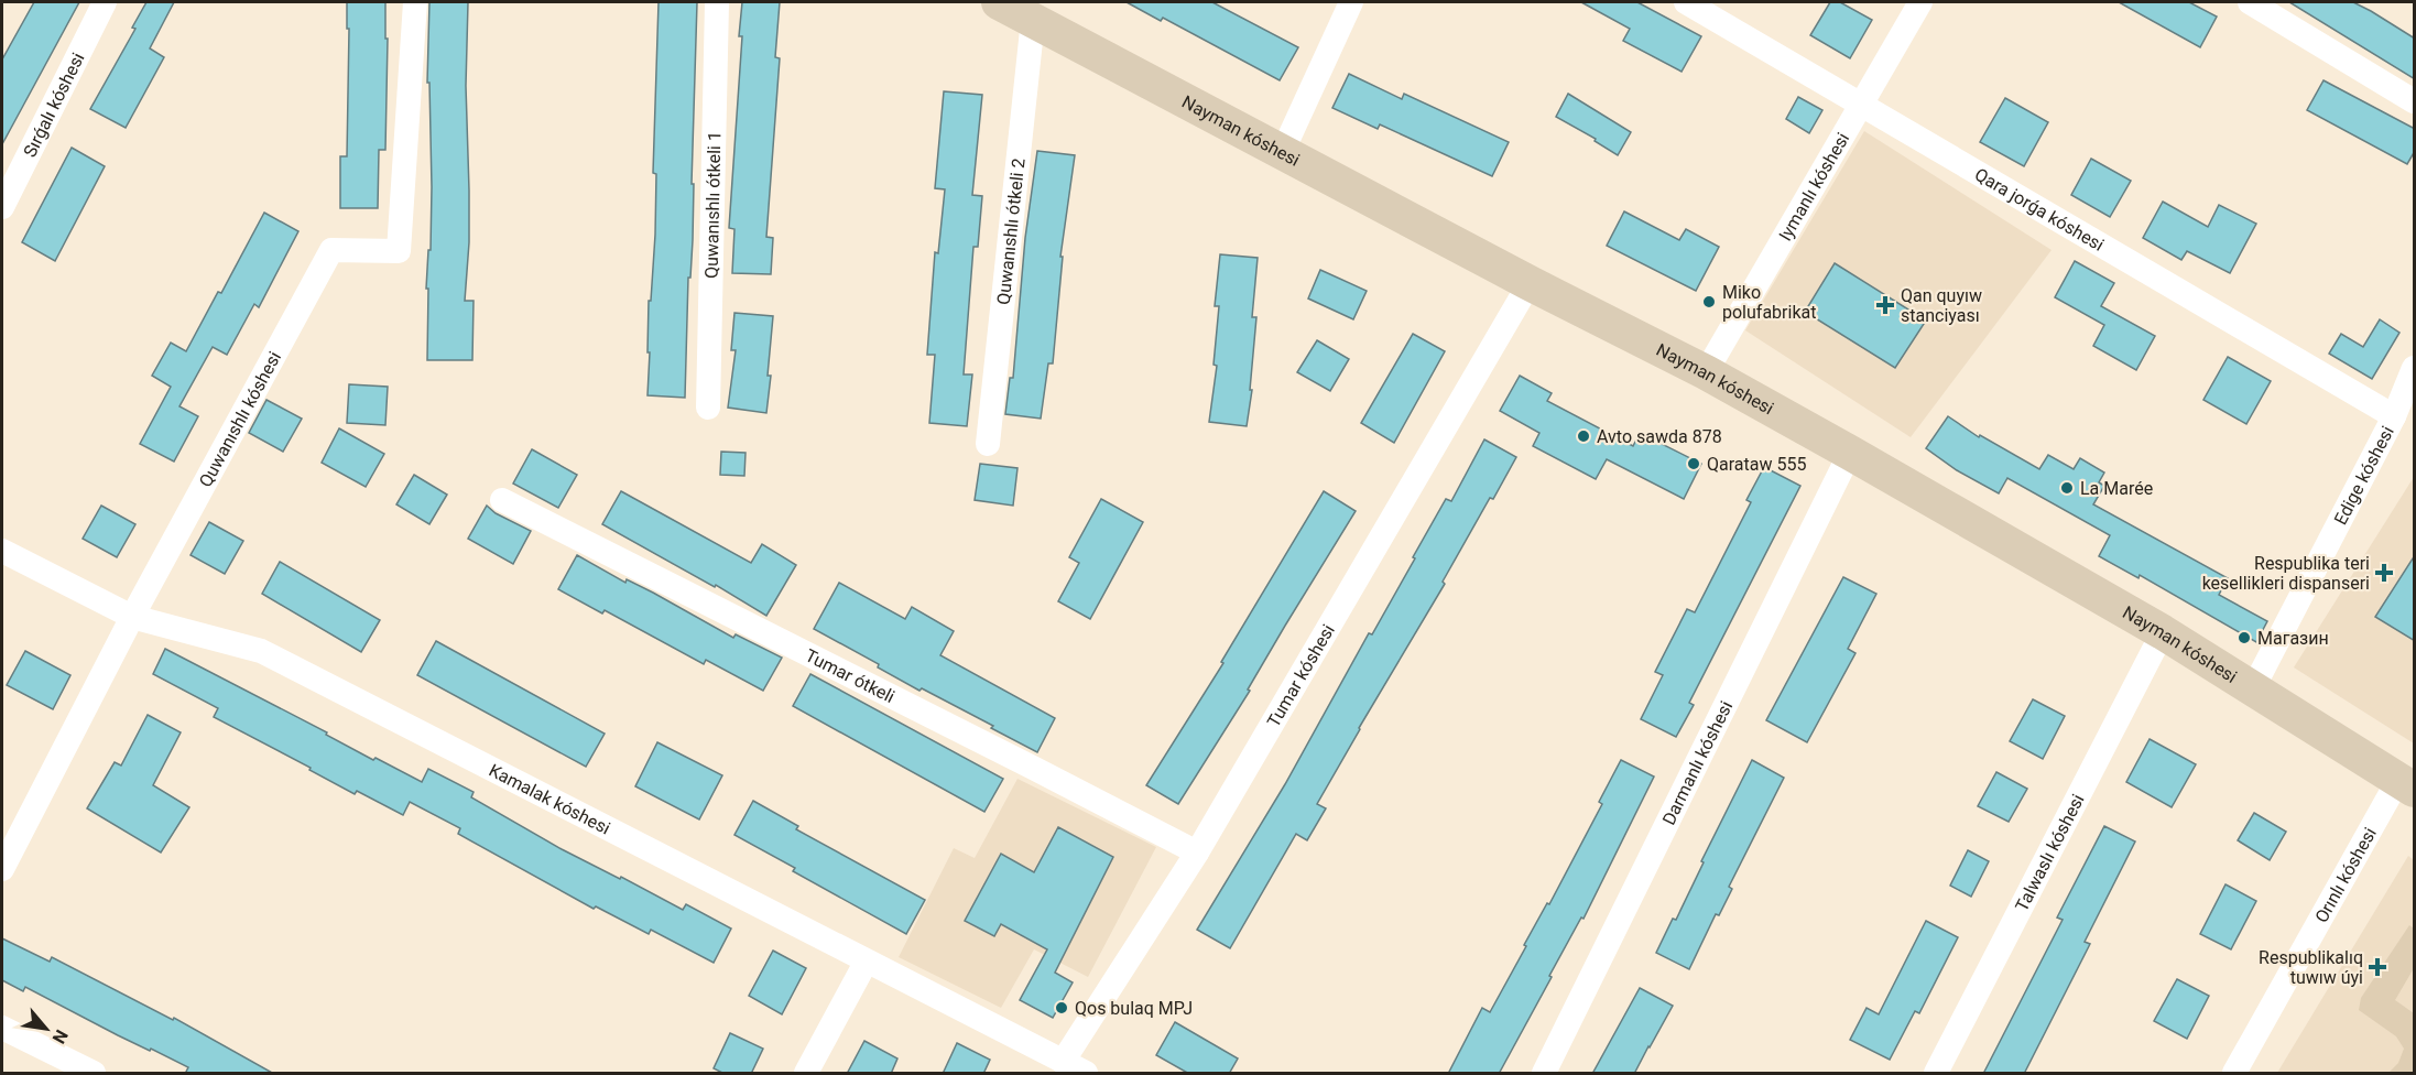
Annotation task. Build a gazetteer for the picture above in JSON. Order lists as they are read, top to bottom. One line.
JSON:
{"streets":{"main road":["Nayman kóshesi"],"street":["Sırǵalı kóshesi","Iymanlı kóshesi","Quwanıshlı ótkeli 1","Qara jorǵa kóshesi","Quwanıshlı ótkeli 2","Quwanıshlı kóshesi","Edige kóshesi","Tumar ótkeli","Tumar kóshesi","Darmanlı kóshesi","Kamalak kóshesi","Talwaslı kóshesi","Orınlı kóshesi"]},"crossings":[["Nayman kóshesi","Iymanlı kóshesi"],["Nayman kóshesi","Quwanıshlı ótkeli 2"],["Nayman kóshesi","Edige kóshesi"],["Nayman kóshesi","Tumar kóshesi"],["Nayman kóshesi","Darmanlı kóshesi"],["Nayman kóshesi","Talwaslı kóshesi"],["Nayman kóshesi","Orınlı kóshesi"],["Iymanlı kóshesi","Qara jorǵa kóshesi"],["Qara jorǵa kóshesi","Edige kóshesi"],["Quwanıshlı kóshesi","Kamalak kóshesi"],["Tumar ótkeli","Tumar kóshesi"],["Tumar kóshesi","Kamalak kóshesi"]],"places":{"other":["Miko polufabrikat","Avto sawda 878","Qarataw 555","La Marée","Магазин","Qos bulaq MPJ"],"health":["Qan quyıw stanciyası","Respublika teri kesellikleri dispanseri","Respublikalıq tuwıw úyi"]},"north":"bottom right"}
